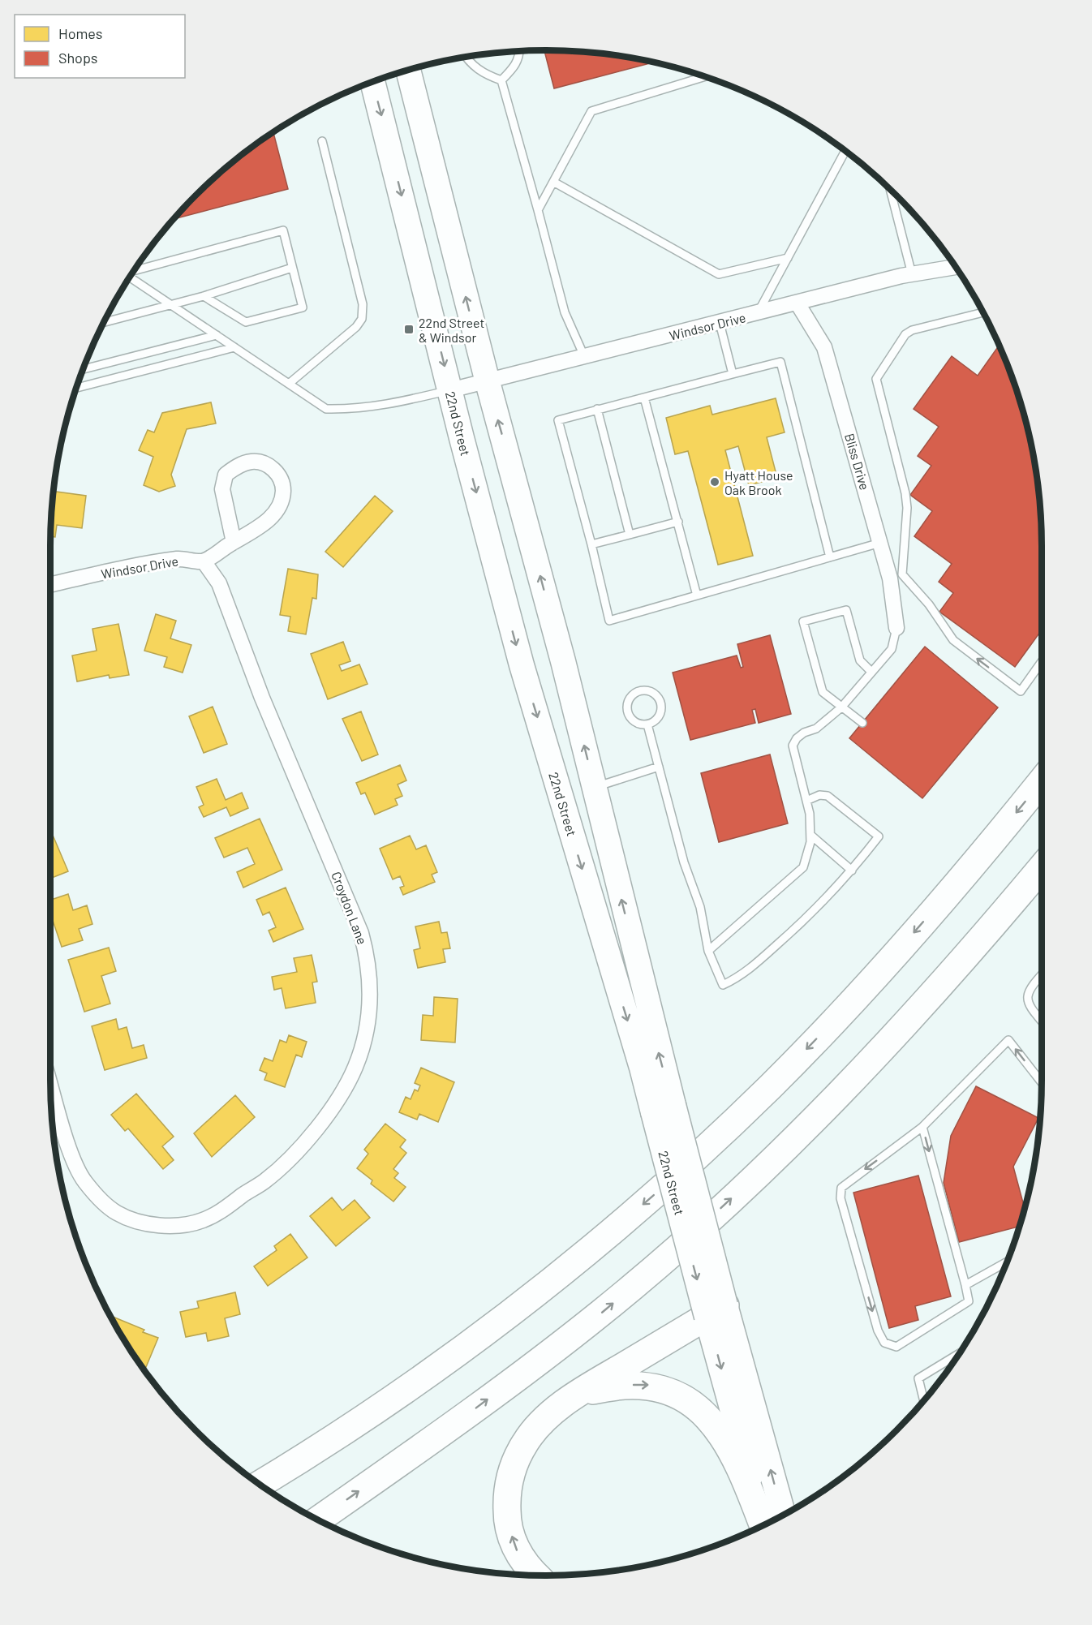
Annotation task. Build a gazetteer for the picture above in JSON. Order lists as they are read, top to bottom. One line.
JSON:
{"streets":{"main road":["22nd Street"],"street":["Windsor Drive","Bliss Drive","Croydon Lane"]},"crossings":[["Windsor Drive","22nd Street"],["Windsor Drive","Bliss Drive"],["Windsor Drive","Croydon Lane"]],"places":{"transit":["22nd Street & Windsor"],"other":["Hyatt House Oak Brook"]},"legend":["Homes","Shops"]}
